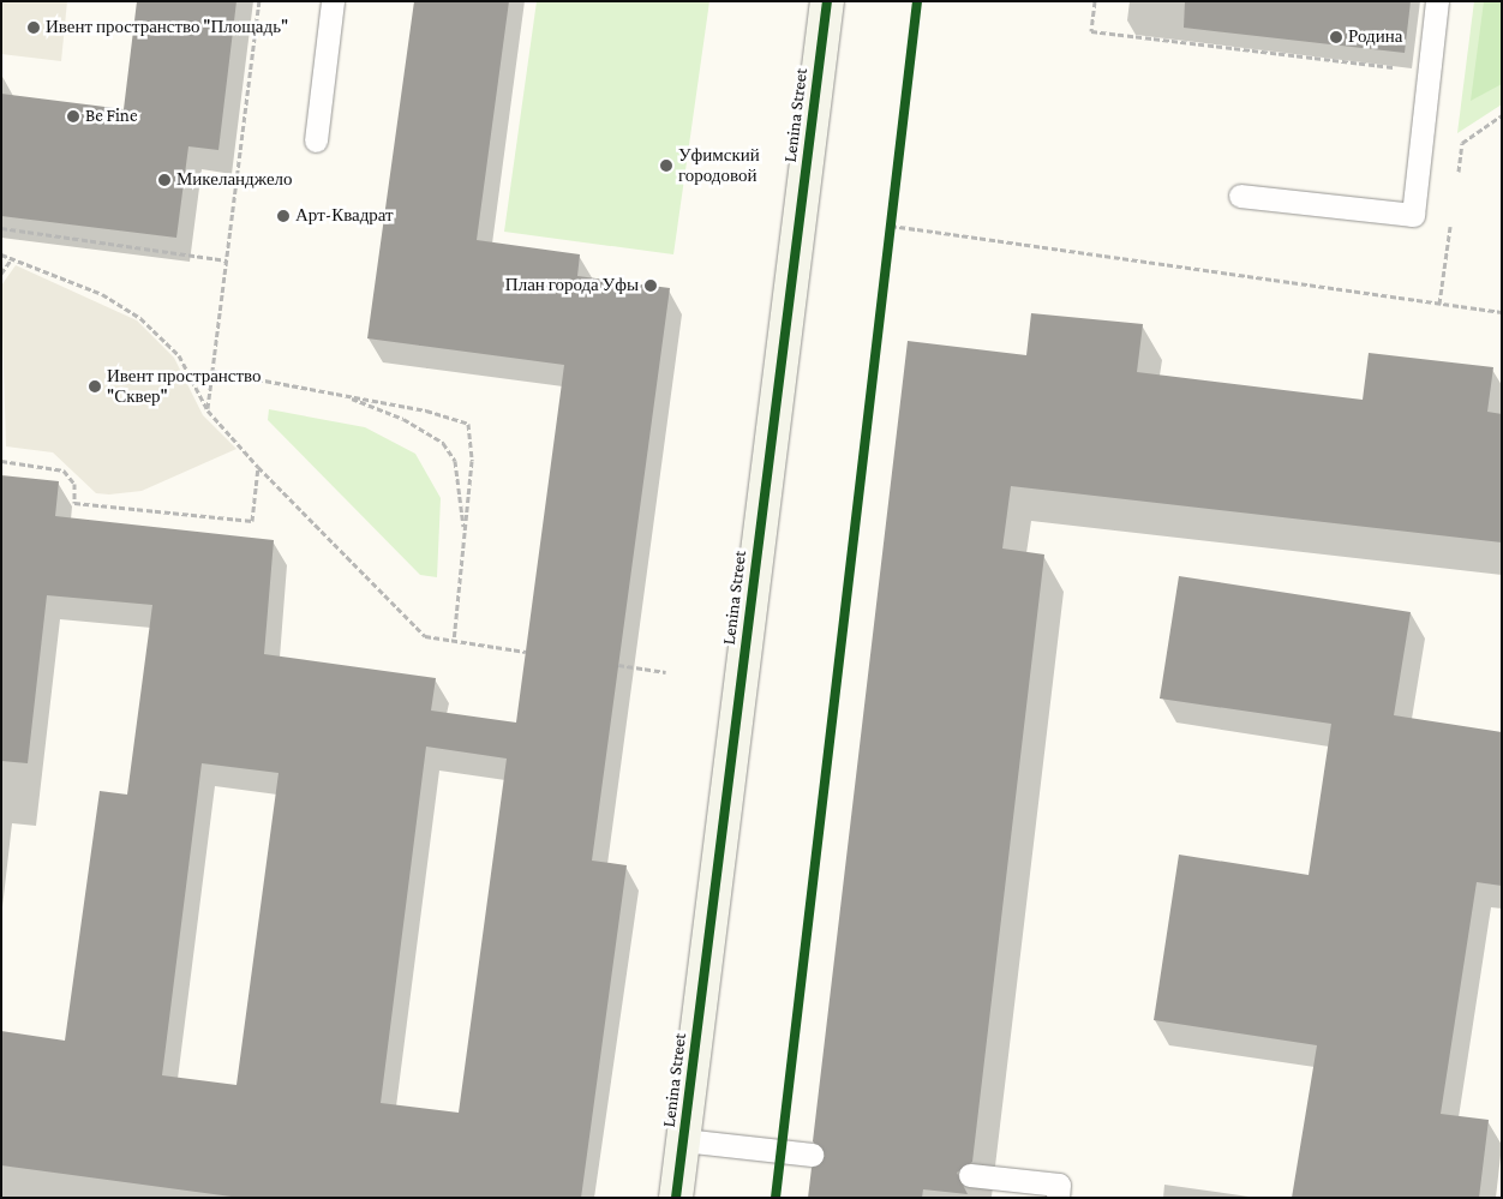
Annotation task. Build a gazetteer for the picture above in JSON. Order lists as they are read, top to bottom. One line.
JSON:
{"streets":{"main road":["Lenina Street"]},"places":["Ивент пространство \"Площадь\"","Родина","Be Fine","Уфимский городовой","Микеланджело","Арт-Квадрат","План города Уфы","Ивент пространство \"Сквер\""]}
